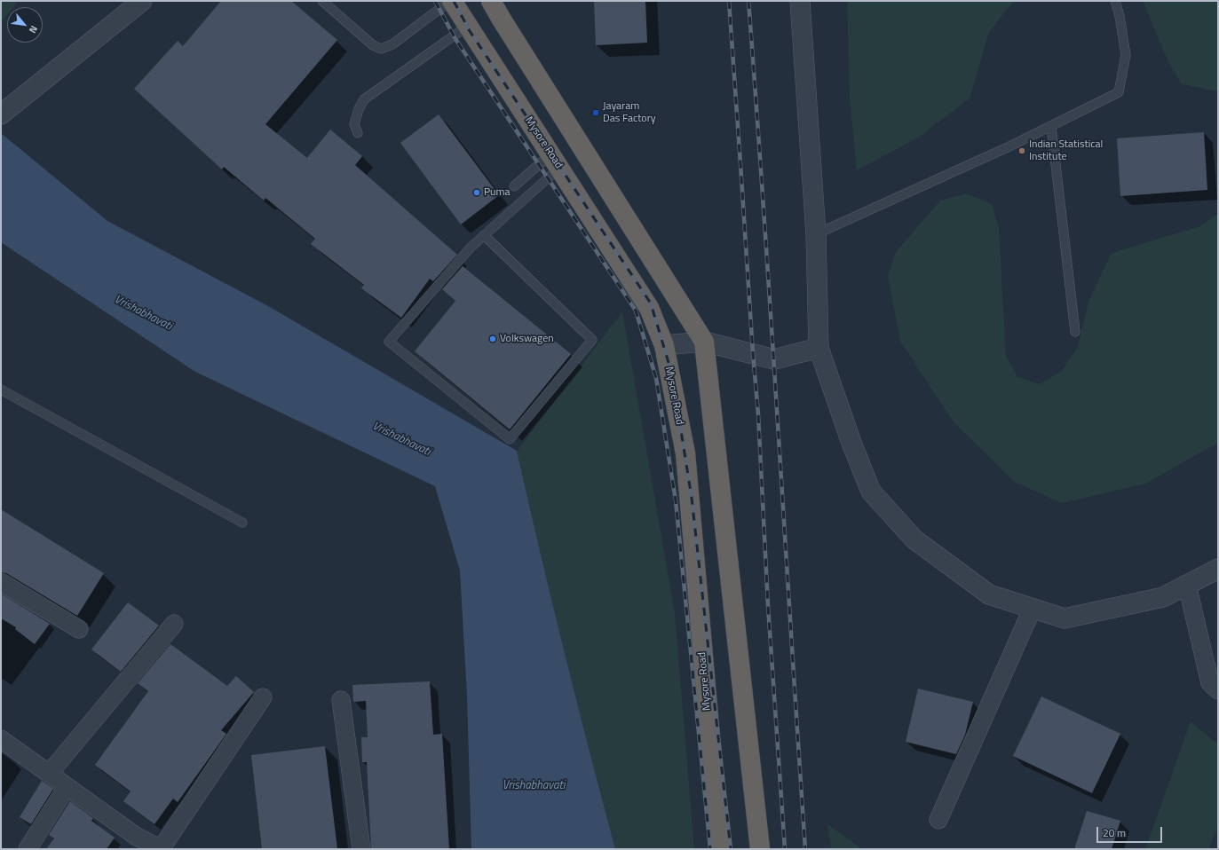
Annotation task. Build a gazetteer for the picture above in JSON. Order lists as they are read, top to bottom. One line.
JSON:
{"streets":{"highway":["Mysore Road"]},"water":["Vrishabhavati"],"places":["Jayaram Das Factory","Indian Statistical Institute","Puma","Volkswagen"],"scale_bar":"20 m","north":"bottom right"}
